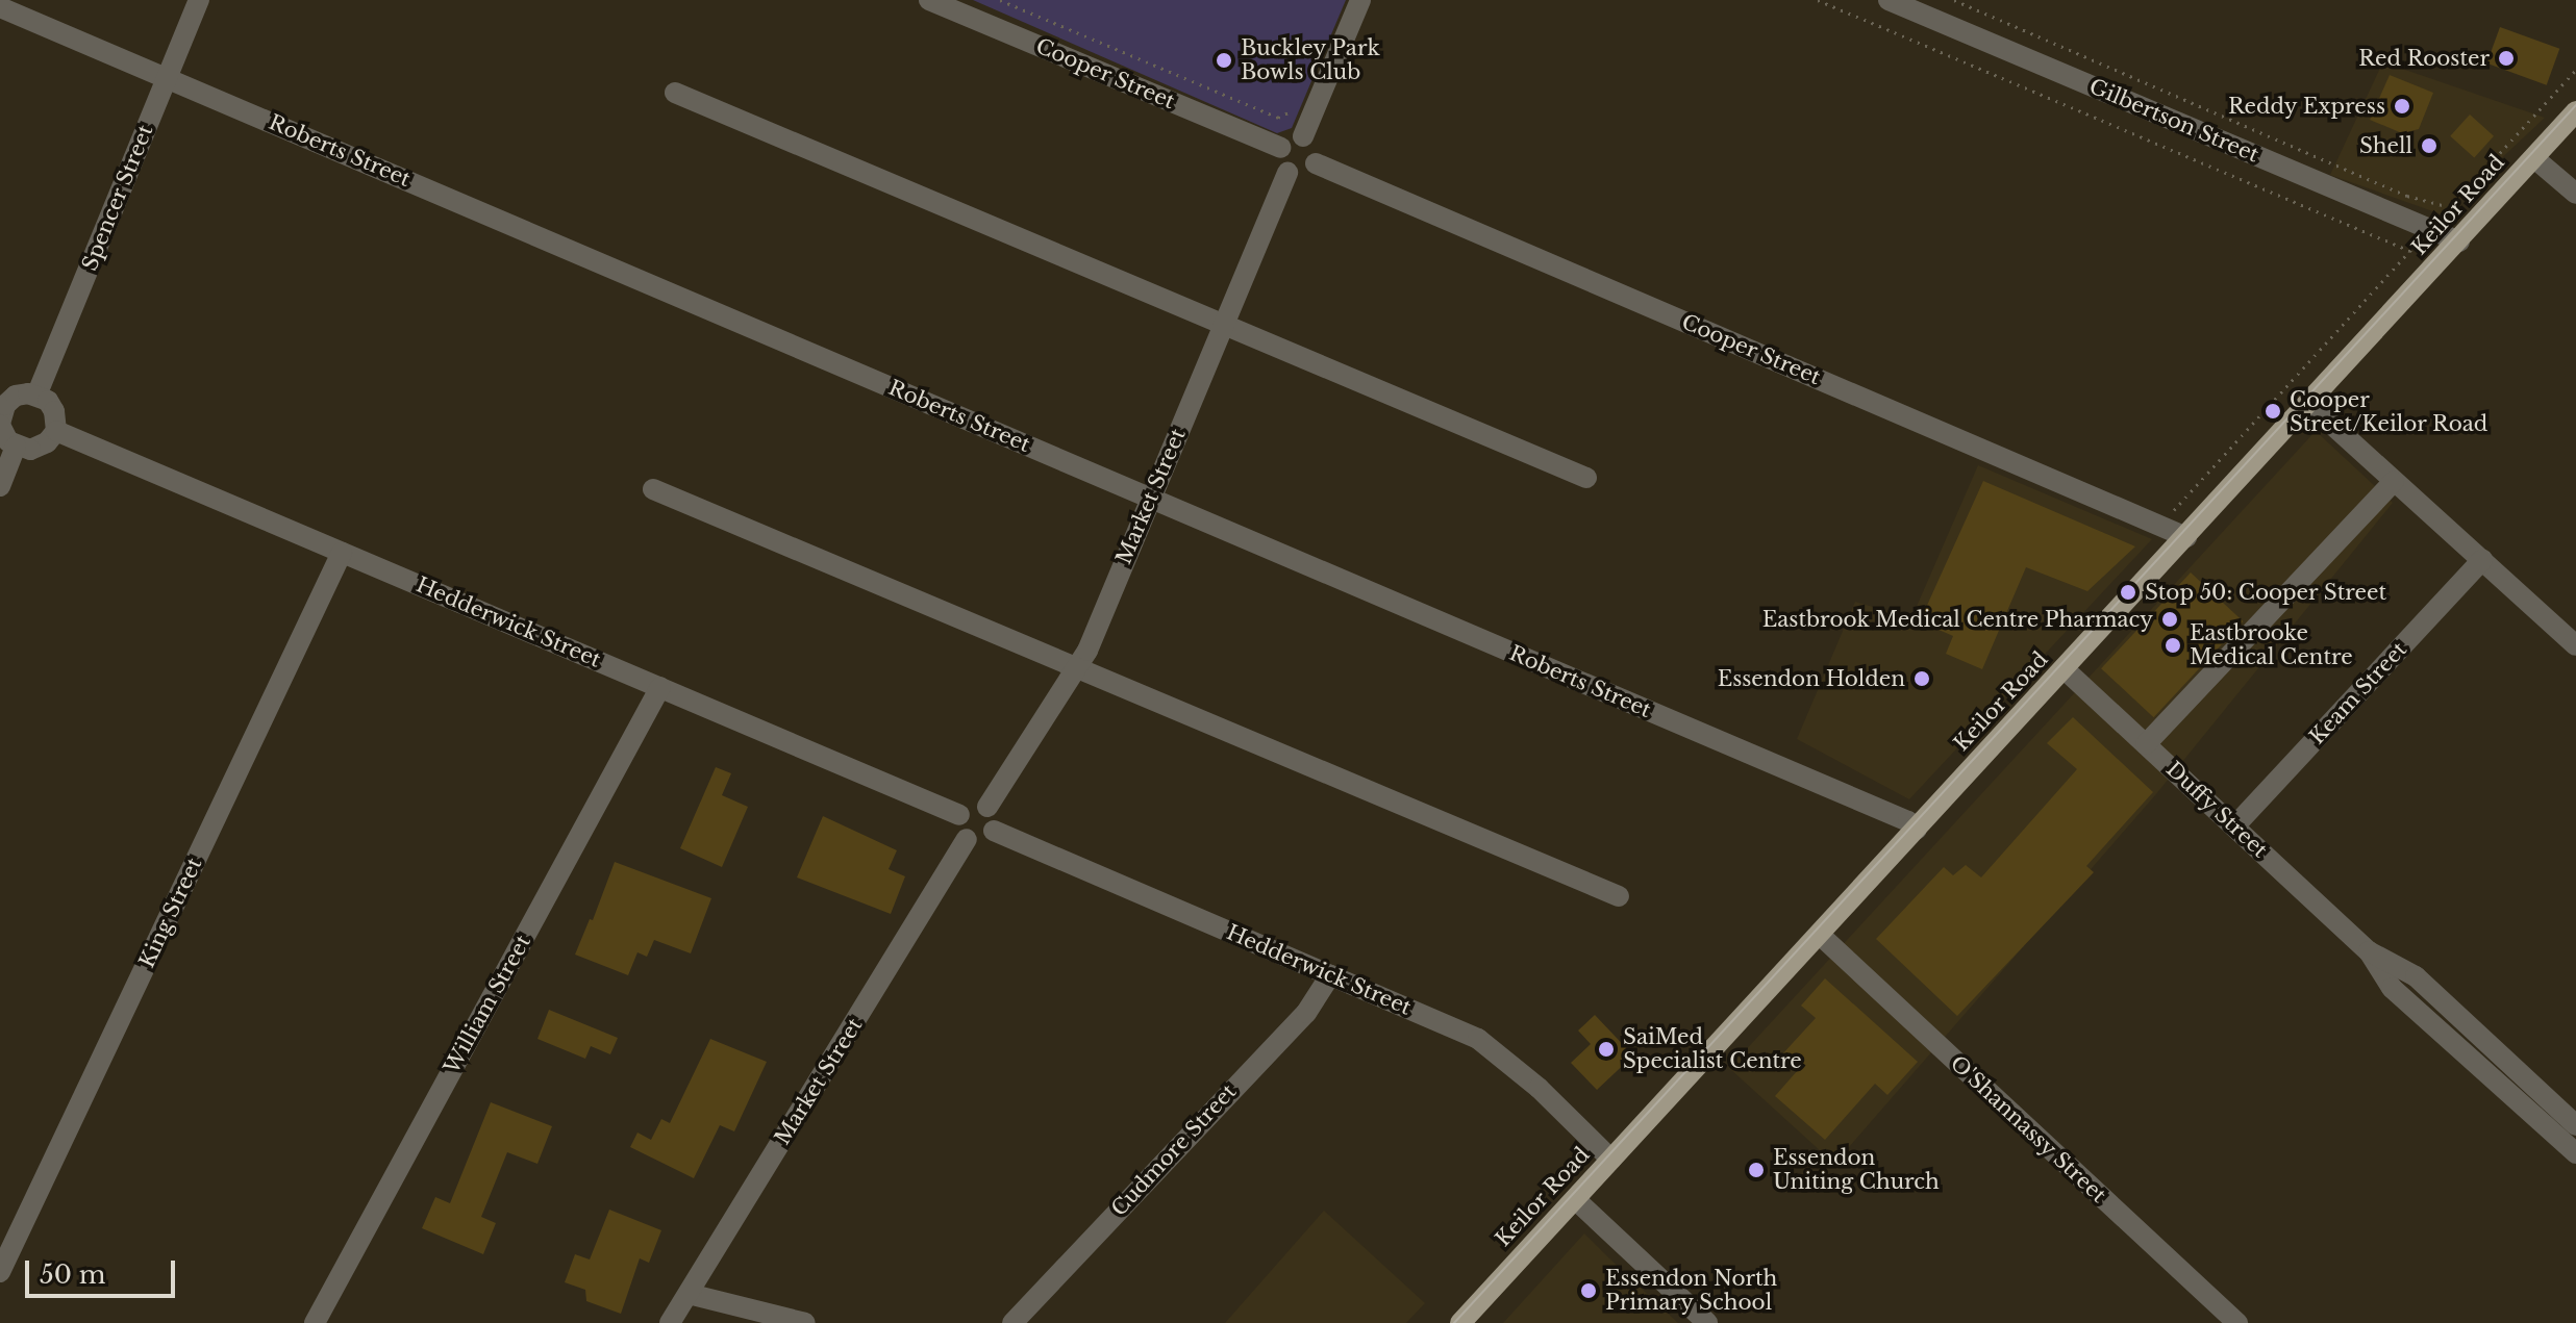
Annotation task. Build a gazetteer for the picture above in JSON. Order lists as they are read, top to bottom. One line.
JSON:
{"streets":{"main road":["Keilor Road"],"street":["Cooper Street","Gilbertson Street","Roberts Street","Spencer Street","Market Street","Hedderwick Street","Keam Street","Duffy Street","King Street","William Street","O'Shannassy Street","Cudmore Street"]},"crossings":[["Cooper Street","Keilor Road"],["Cooper Street","Market Street"],["Gilbertson Street","Keilor Road"],["Roberts Street","Spencer Street"],["Roberts Street","Keilor Road"],["Roberts Street","Market Street"],["Spencer Street","Hedderwick Street"],["Keilor Road","Hedderwick Street"],["Keilor Road","Duffy Street"],["Keilor Road","O'Shannassy Street"],["Market Street","Hedderwick Street"],["Hedderwick Street","King Street"],["Hedderwick Street","William Street"],["Hedderwick Street","Cudmore Street"],["Keam Street","Duffy Street"]],"places":["Red Rooster","Buckley Park Bowls Club","Reddy Express","Shell","Cooper Street/Keilor Road","Stop 50: Cooper Street","Eastbrook Medical Centre Pharmacy","Eastbrooke Medical Centre","Essendon Holden","SaiMed Specialist Centre","Essendon Uniting Church","Essendon North Primary School"],"scale_bar":"50 m"}
